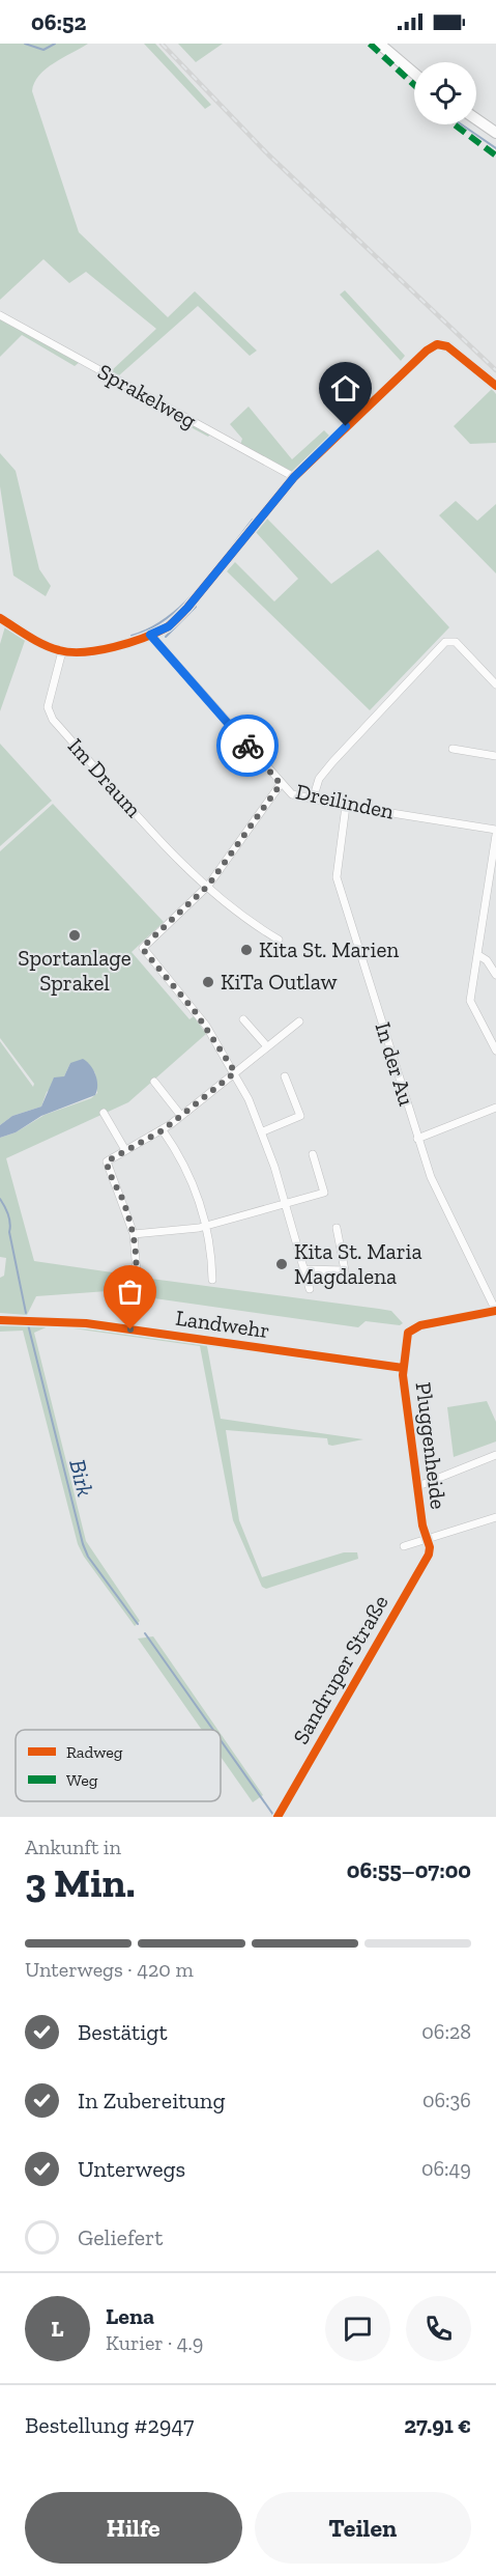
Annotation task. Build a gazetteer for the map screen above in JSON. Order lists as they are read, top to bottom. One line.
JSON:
{"streets":{"street":["Sprakelweg","Im Draum","Dreilinden","In der Au","Landwehr","Pluggenheide","Sandruper Straße"]},"crossings":[["Dreilinden","In der Au"],["In der Au","Pluggenheide"],["Landwehr","Pluggenheide"],["Pluggenheide","Sandruper Straße"]],"water":["Birk"],"places":["Sportanlage Sprakel","Kita St. Marien","KiTa Outlaw","Kita St. Maria Magdalena"],"legend":["Radweg","Weg"],"page":{"status":"06:52","heading":["3 Min.","Ankunft in","06:55–07:00"],"panel":["Lena","Kurier · 4.9","Bestellung #2947","27.91 €"],"bar":"Unterwegs · 420 m","list":[["Bestätigt","06:28"],["In Zubereitung","06:36"],["Unterwegs","06:49"],"Geliefert"],"round":"L","buttons":["Hilfe","Teilen"]}}
